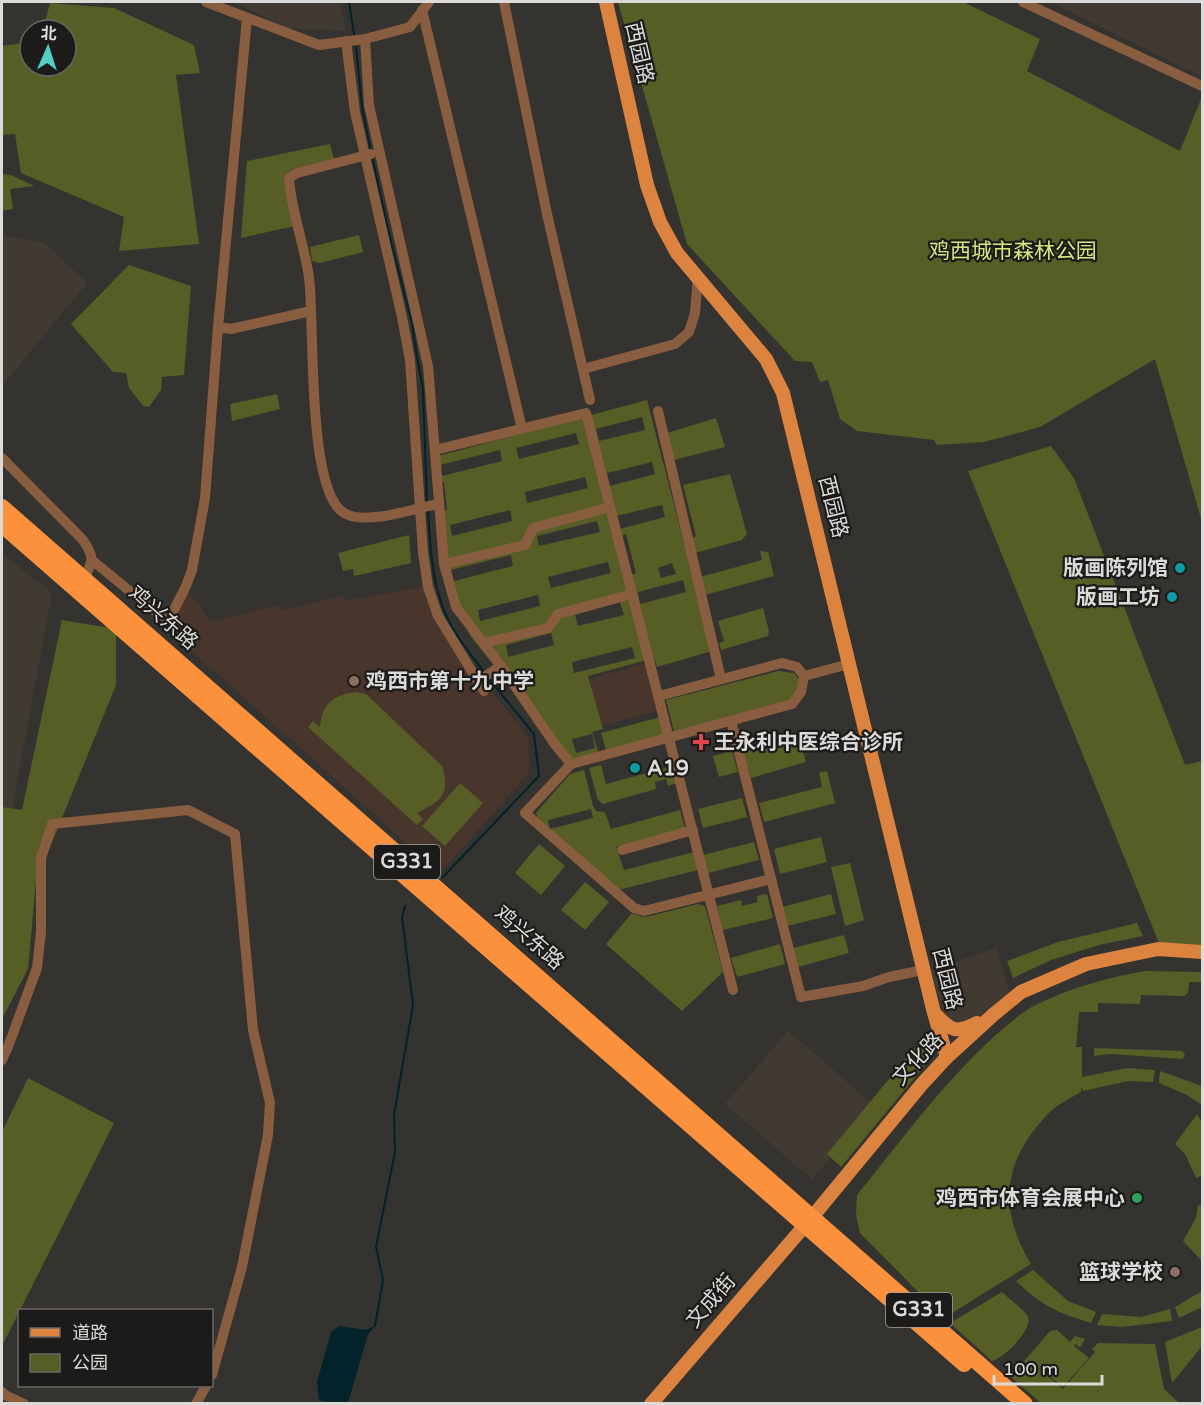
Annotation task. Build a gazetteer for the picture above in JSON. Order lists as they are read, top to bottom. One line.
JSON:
{"streets":{"highway":["鸡兴东路","G331"],"main road":["西园路","文化路","文成街"]},"crossings":[["西园路","文化路"],["鸡兴东路","文化路"],["鸡兴东路","文成街"],["文化路","文成街"]],"parks":["鸡西城市森林公园"],"places":{"other":["版画陈列馆","版画工坊","鸡西市第十九中学","A19","鸡西市体育会展中心","篮球学校"],"health":["王永利中医综合诊所"]},"legend":["道路","公园"],"scale_bar":"100 m","north":"top"}
